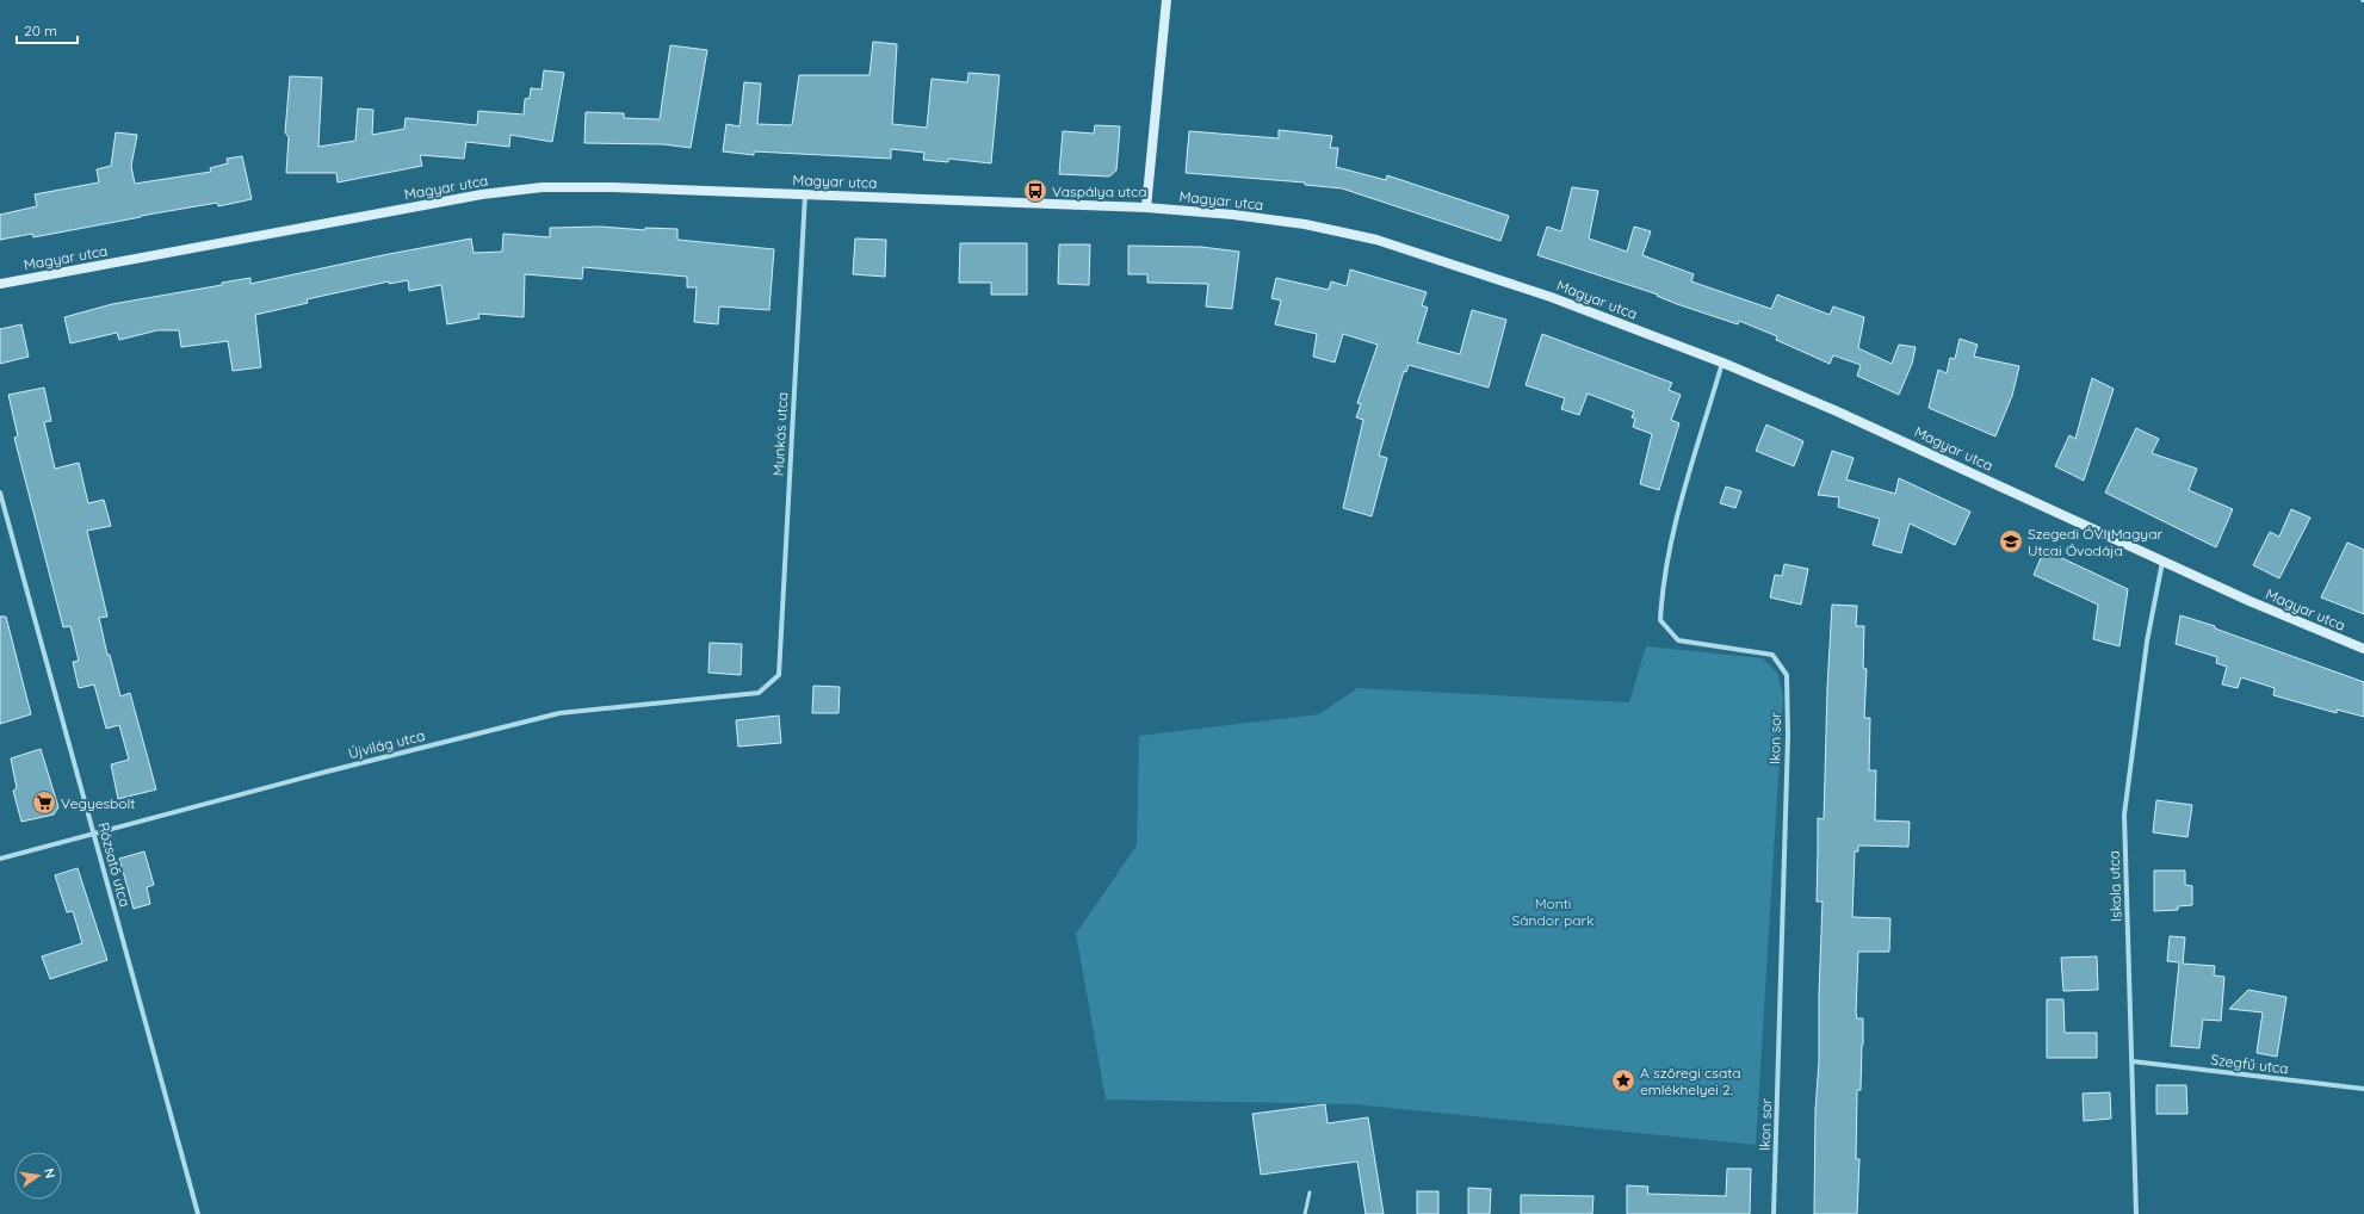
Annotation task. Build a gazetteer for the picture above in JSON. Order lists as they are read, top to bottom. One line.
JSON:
{"streets":{"street":["Magyar utca","Munkás utca","Ikon sor","Újvilág utca","Rózsatő utca","Iskola utca","Szegfű utca"]},"crossings":[["Magyar utca","Munkás utca"],["Magyar utca","Ikon sor"],["Magyar utca","Iskola utca"],["Munkás utca","Újvilág utca"],["Újvilág utca","Rózsatő utca"],["Iskola utca","Szegfű utca"]],"parks":["Monti Sándor park"],"places":{"bus stop":["Vaspálya utca"],"school or university":["Szegedi ÓVI Magyar Utcai Óvodája"],"supermarket":["Vegyesbolt"],"place":["A szőregi csata emlékhelyei 2."]},"scale_bar":"20 m","north":"right"}
